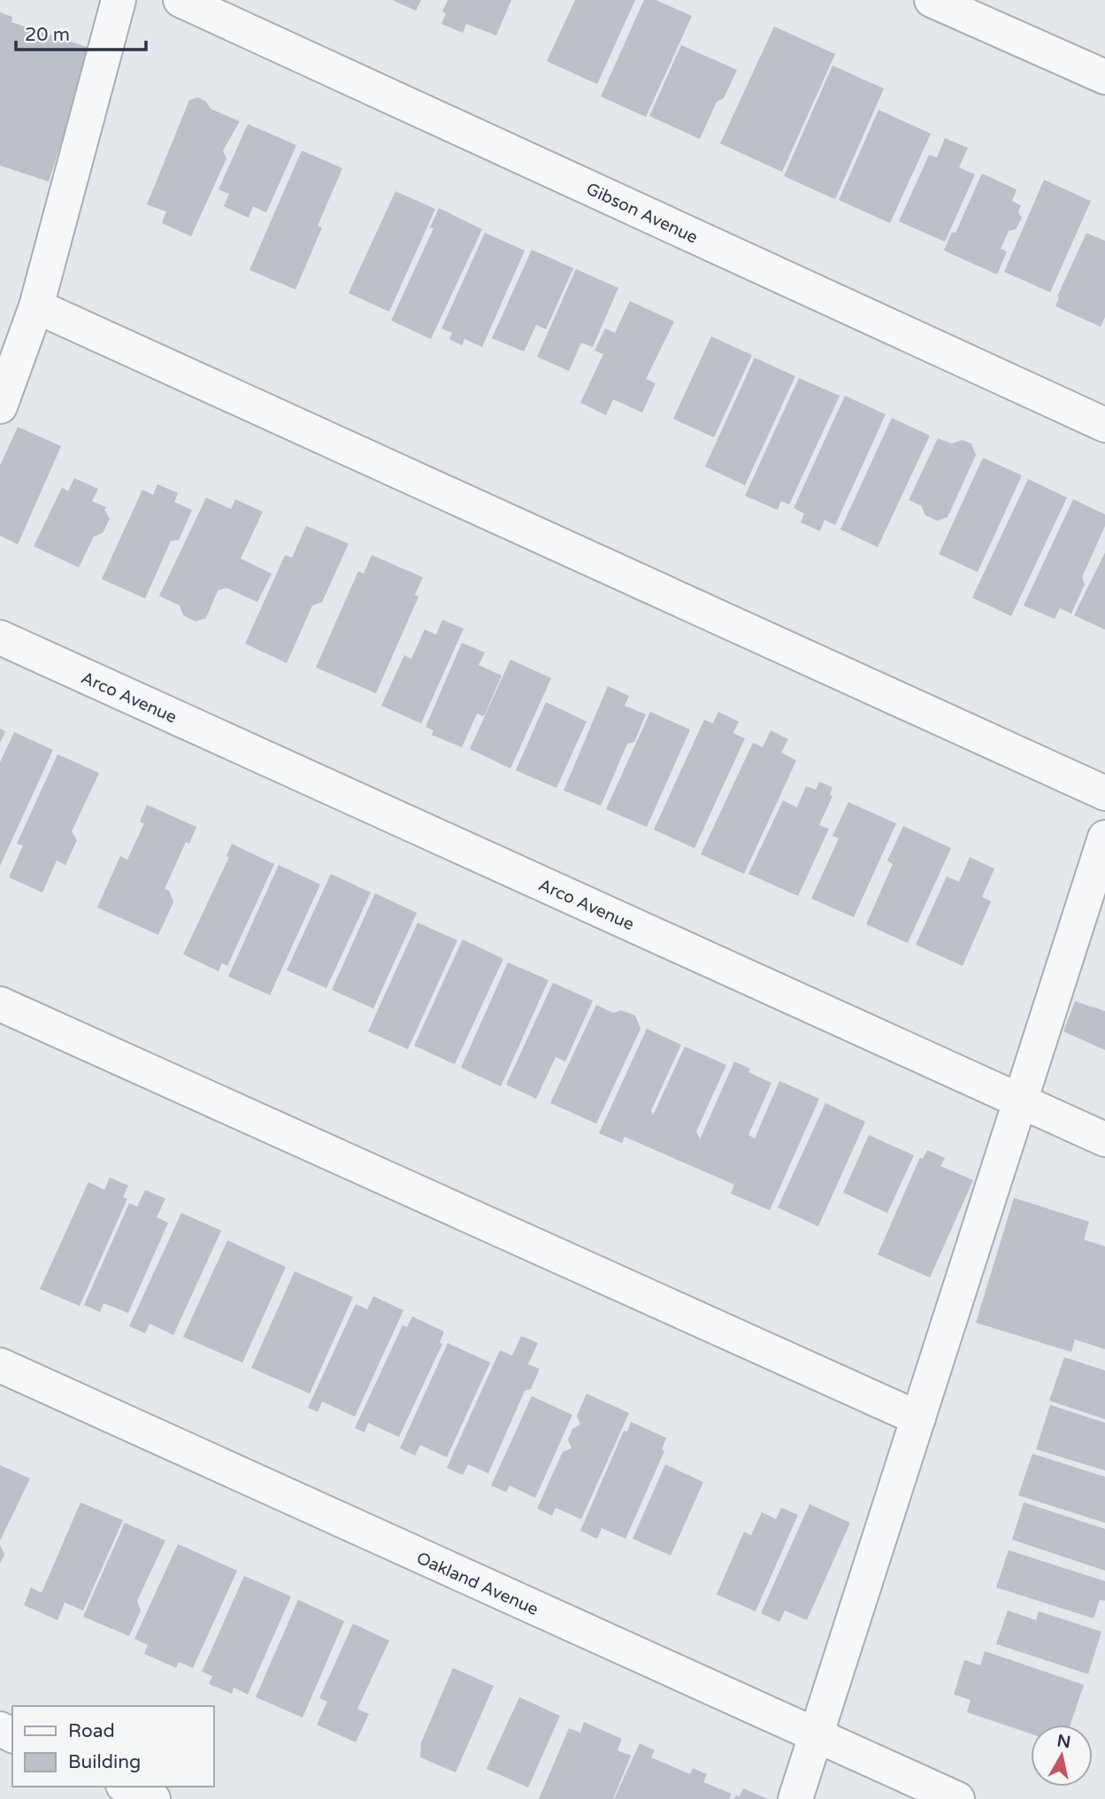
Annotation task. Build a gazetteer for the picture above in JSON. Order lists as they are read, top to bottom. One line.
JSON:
{"streets":{"street":["Gibson Avenue","Arco Avenue","Oakland Avenue"]},"legend":["Road","Building"],"scale_bar":"20 m","north":"top"}
